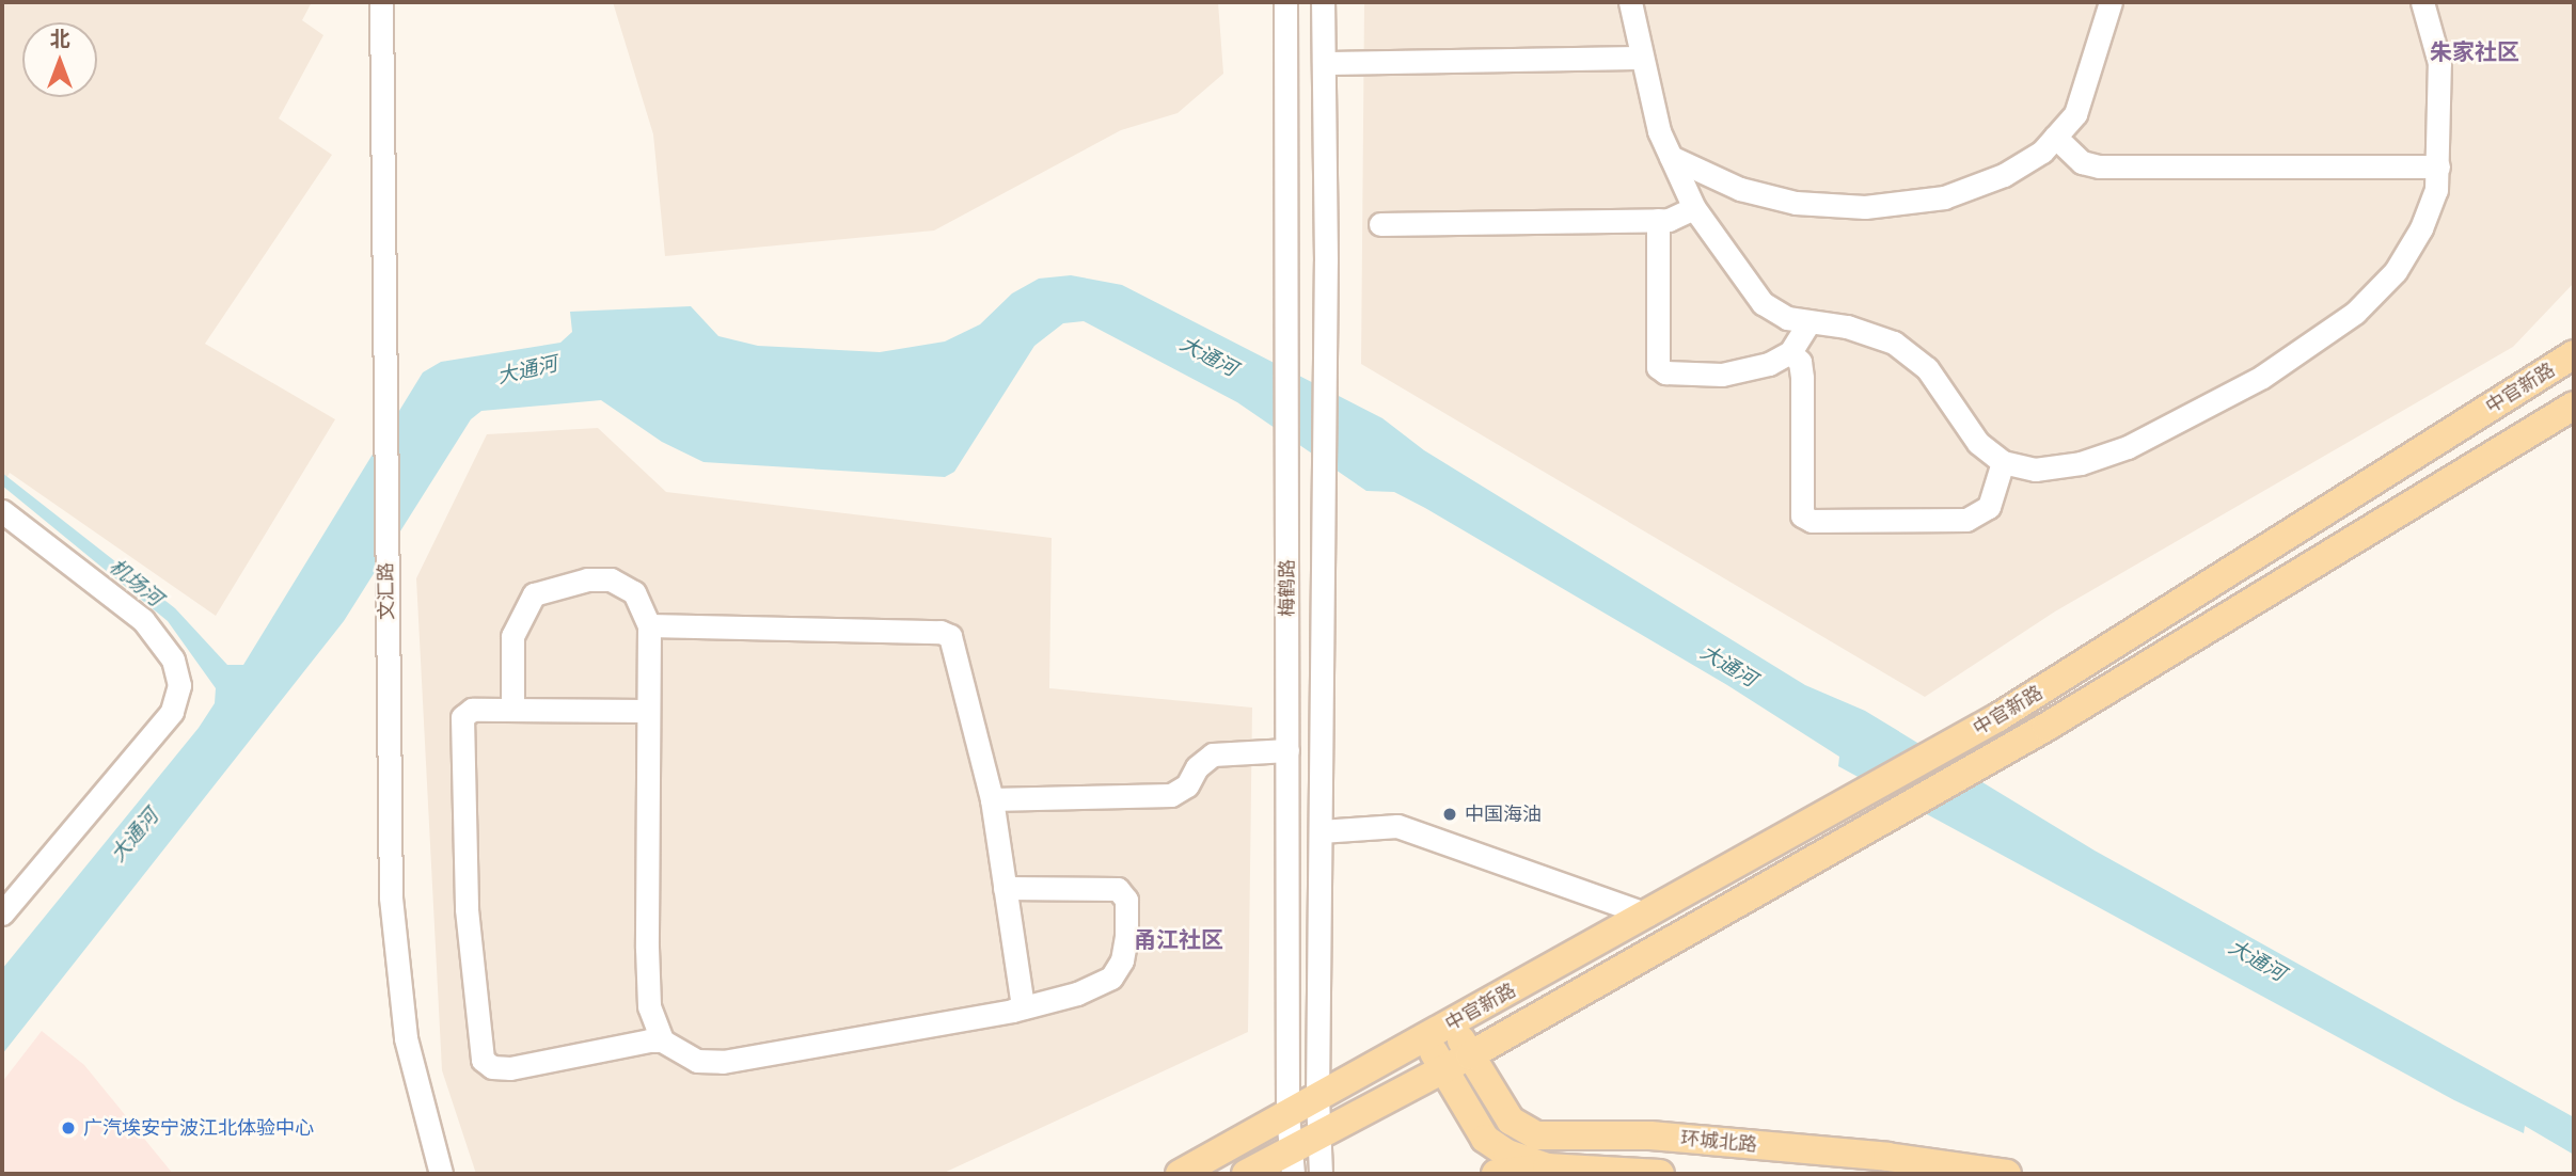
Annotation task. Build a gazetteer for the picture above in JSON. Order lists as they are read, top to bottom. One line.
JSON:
{"streets":{"main road":["中官新路","环城北路"],"street":["梅鹤路","文汇路"]},"crossings":[["中官新路","环城北路"]],"districts":["朱家社区","甬江社区"],"water":["大通河","机场河"],"places":["中国海油","广汽埃安宁波江北体验中心"],"north":"top"}
